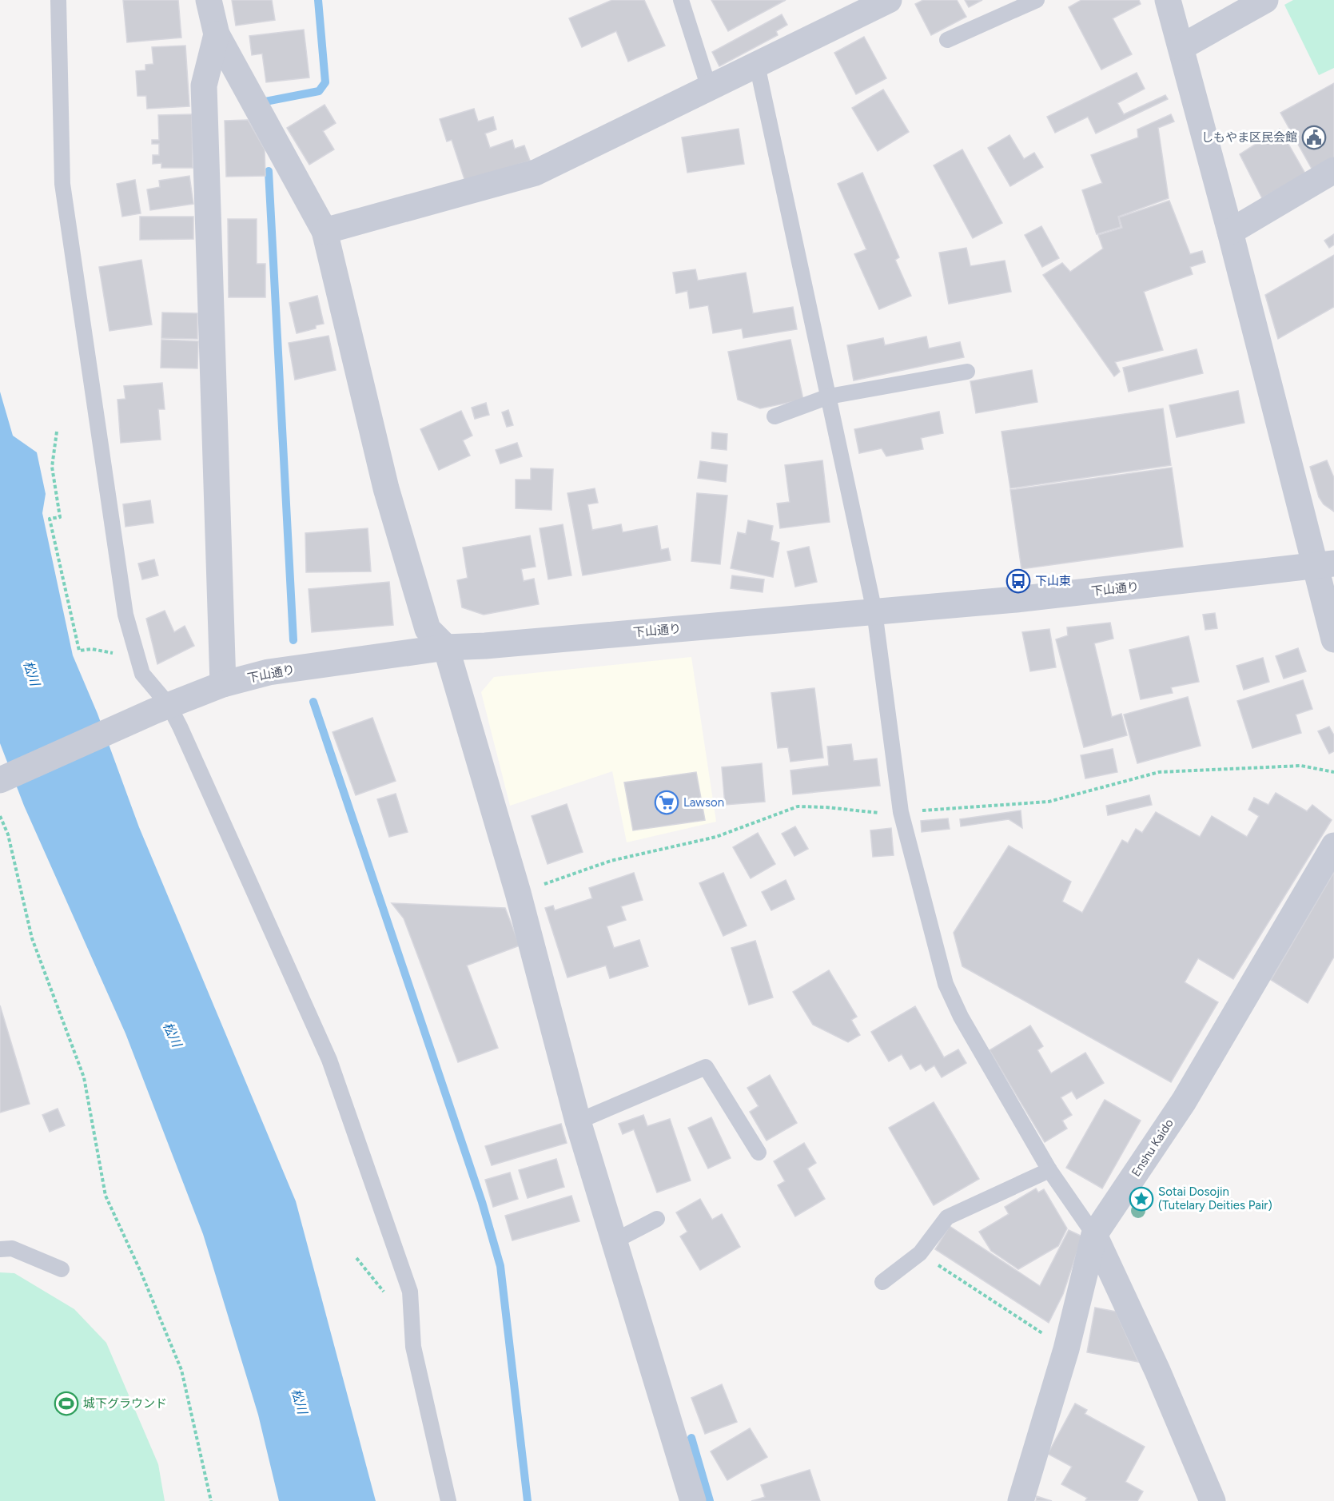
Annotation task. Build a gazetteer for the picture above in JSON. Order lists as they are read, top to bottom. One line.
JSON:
{"streets":{"street":["下山通り","Enshu Kaido"]},"water":["松川"],"places":{"public building":["しもやま区民会館"],"bus stop":["下山東"],"supermarket":["Lawson"],"place":["Sotai Dosojin (Tutelary Deities Pair)"],"sports":["城下グラウンド"]}}
